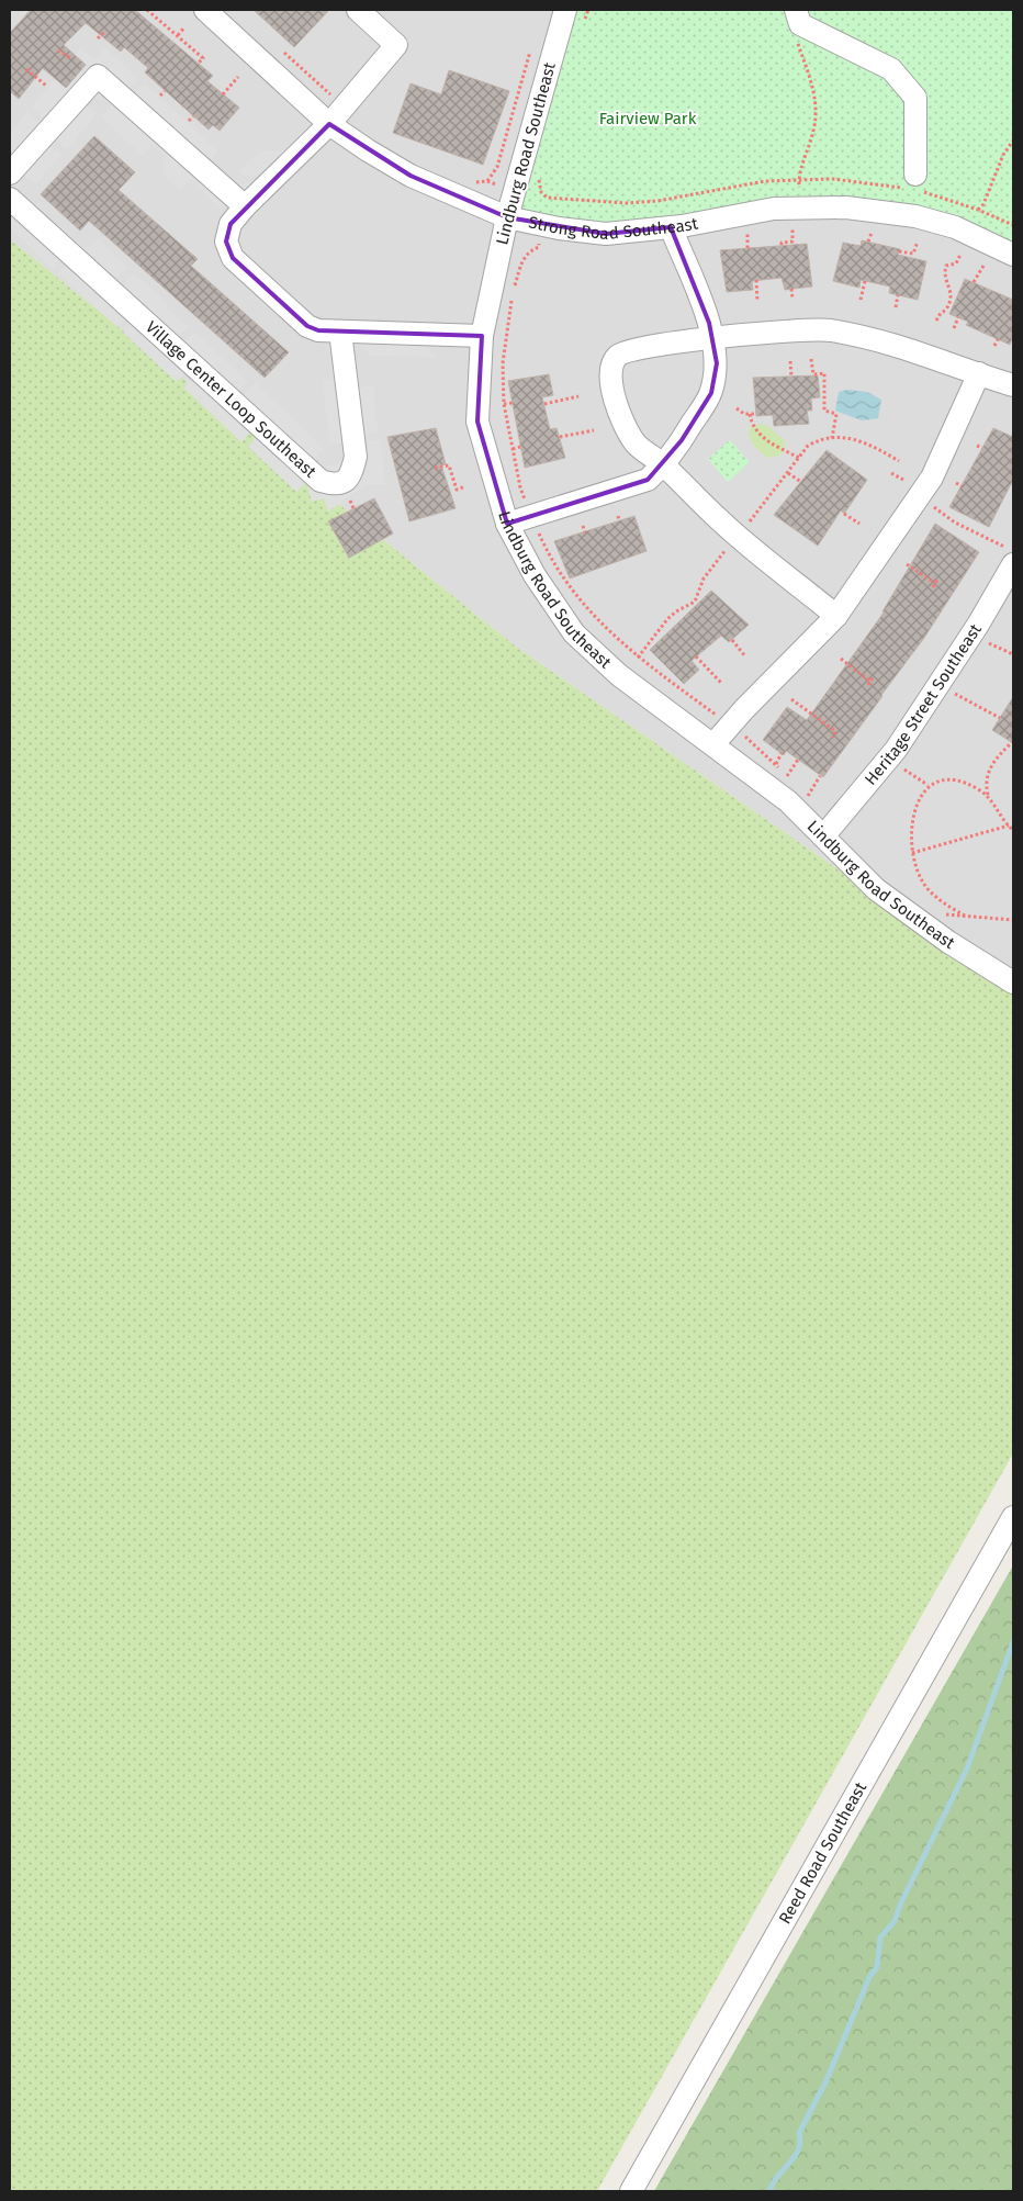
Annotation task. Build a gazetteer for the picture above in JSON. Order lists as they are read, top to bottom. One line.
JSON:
{"streets":{"street":["Lindburg Road Southeast","Strong Road Southeast","Village Center Loop Southeast","Heritage Street Southeast","Reed Road Southeast"]},"crossings":[["Lindburg Road Southeast","Strong Road Southeast"],["Lindburg Road Southeast","Heritage Street Southeast"]],"parks":["Fairview Park"]}
